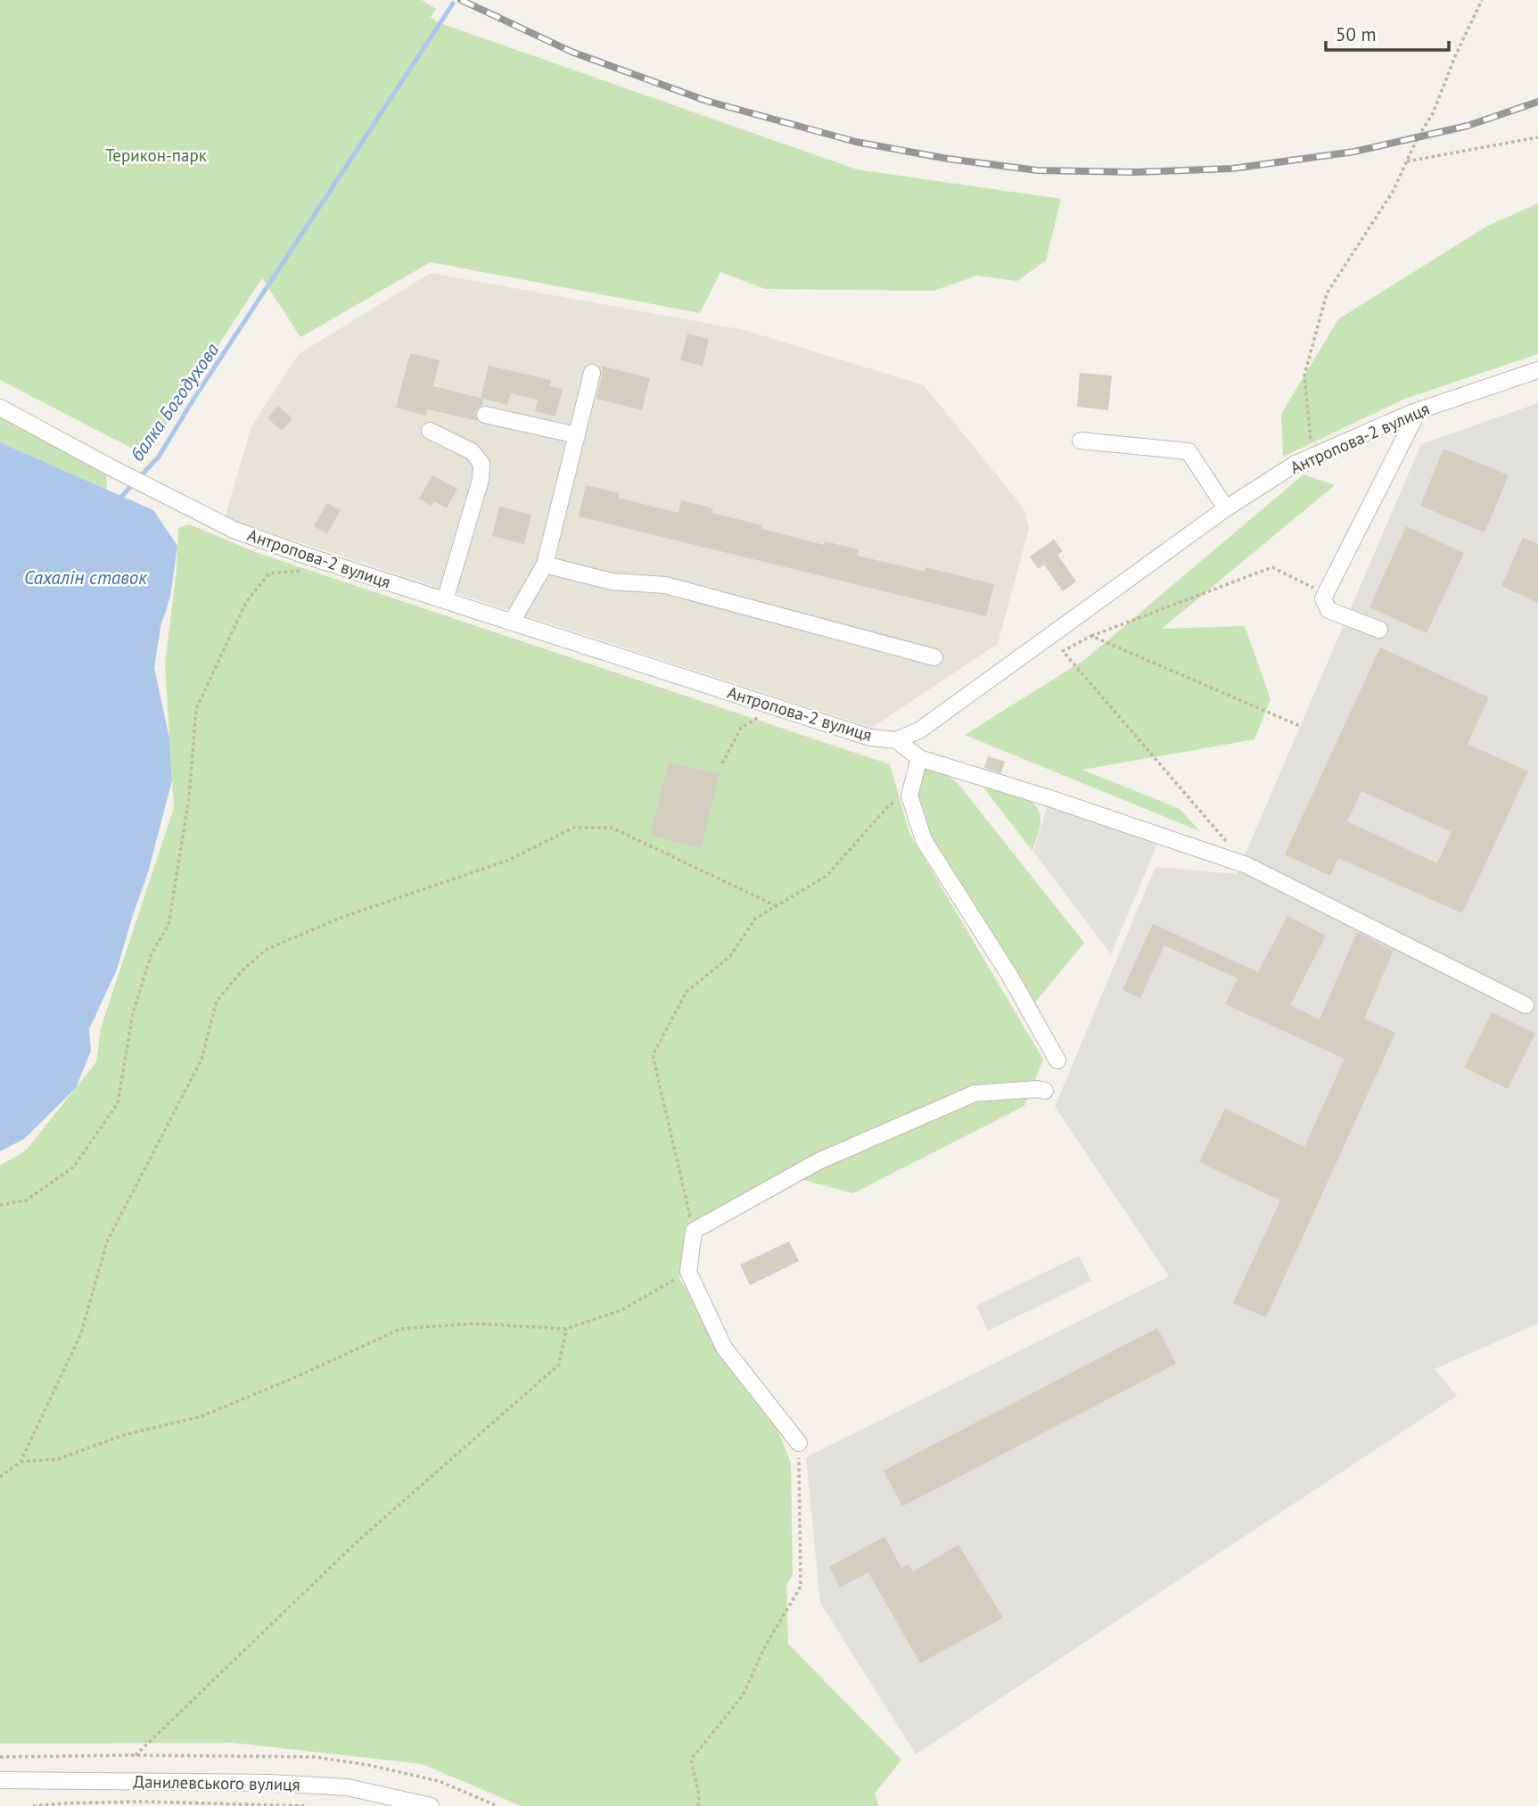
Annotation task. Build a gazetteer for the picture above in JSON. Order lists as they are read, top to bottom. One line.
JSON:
{"streets":{"street":["Антропова-2 вулиця","Данилевського вулиця"]},"water":["балка Богодухова","Сахалін ставок"],"parks":["Терикон-парк"],"scale_bar":"50 m"}
